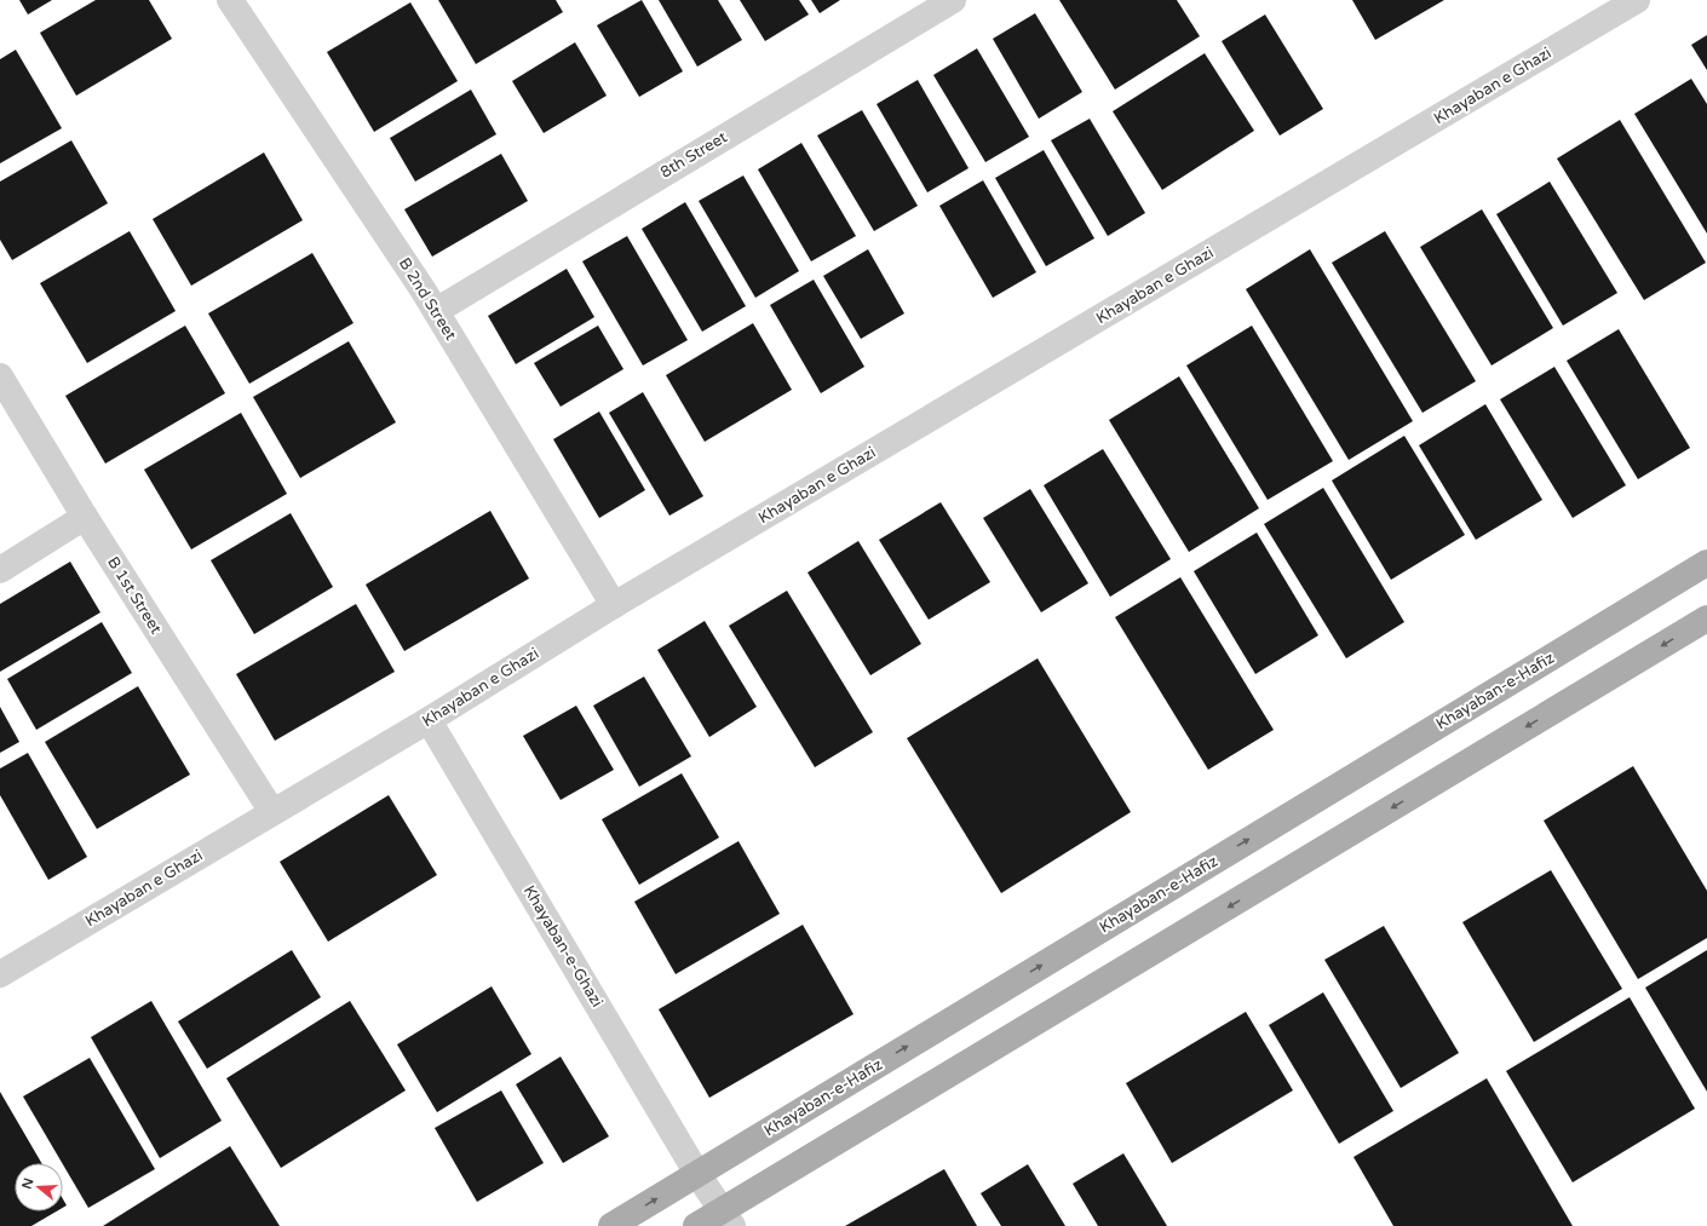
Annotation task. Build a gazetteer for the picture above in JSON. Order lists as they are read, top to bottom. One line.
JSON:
{"streets":{"main road":["Khayaban-e-Hafiz"],"street":["Khayaban e Ghazi","8th Street","B 2nd Street","B 1st Street","Khayaban-e-Ghazi"]},"crossings":[["Khayaban e Ghazi","B 2nd Street"],["Khayaban e Ghazi","B 1st Street"],["Khayaban e Ghazi","Khayaban-e-Ghazi"],["8th Street","B 2nd Street"],["Khayaban-e-Hafiz","Khayaban-e-Ghazi"]],"north":"left"}
